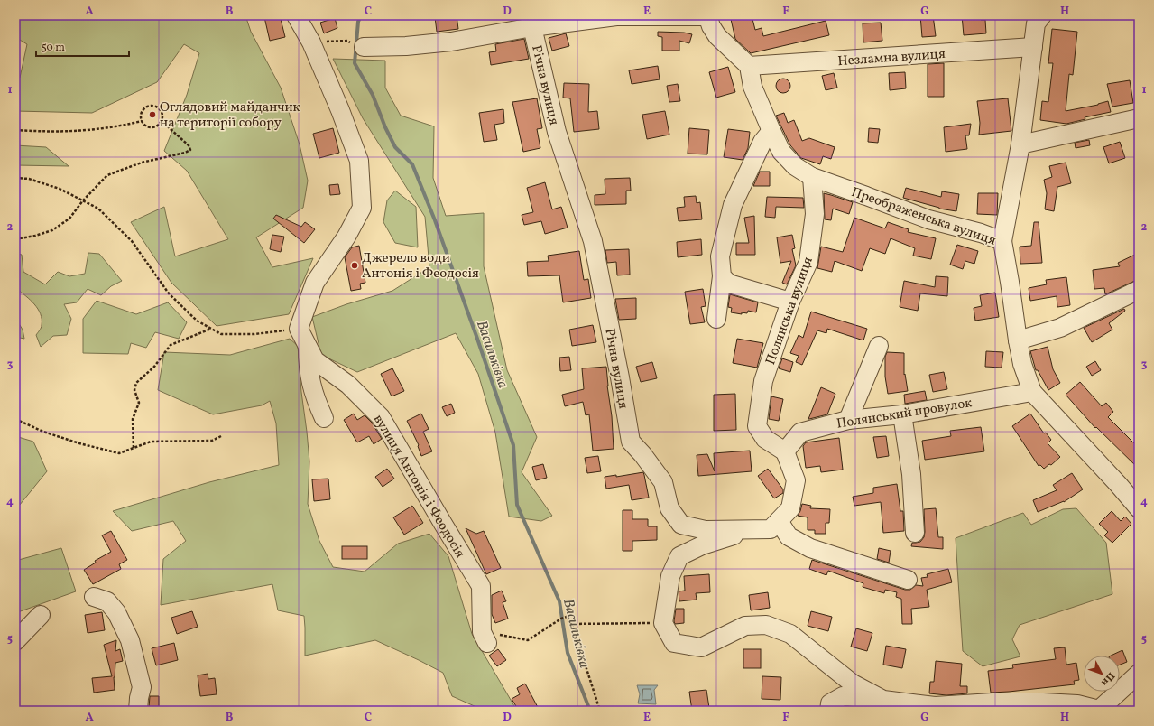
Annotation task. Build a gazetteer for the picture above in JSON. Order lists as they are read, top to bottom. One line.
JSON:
{"streets":{"street":["Незламна вулиця","Річна вулиця","Преображенська вулиця","Полянська вулиця","Полянський провулок","вулиця Антонія і Феодосія"]},"crossings":[["Незламна вулиця","Преображенська вулиця"],["Річна вулиця","Полянська вулиця"],["Річна вулиця","Полянський провулок"],["Преображенська вулиця","Полянська вулиця"],["Преображенська вулиця","Полянський провулок"],["Полянська вулиця","Полянський провулок"]],"water":["Васильківка"],"places":["Оглядовий майданчик на території собору","Джерело води Антонія і Феодосія"],"scale_bar":"50 m","north":"bottom right","grid":{"columns":["A","B","C","D","E","F","G","H"],"rows":["1","2","3","4","5"]}}
